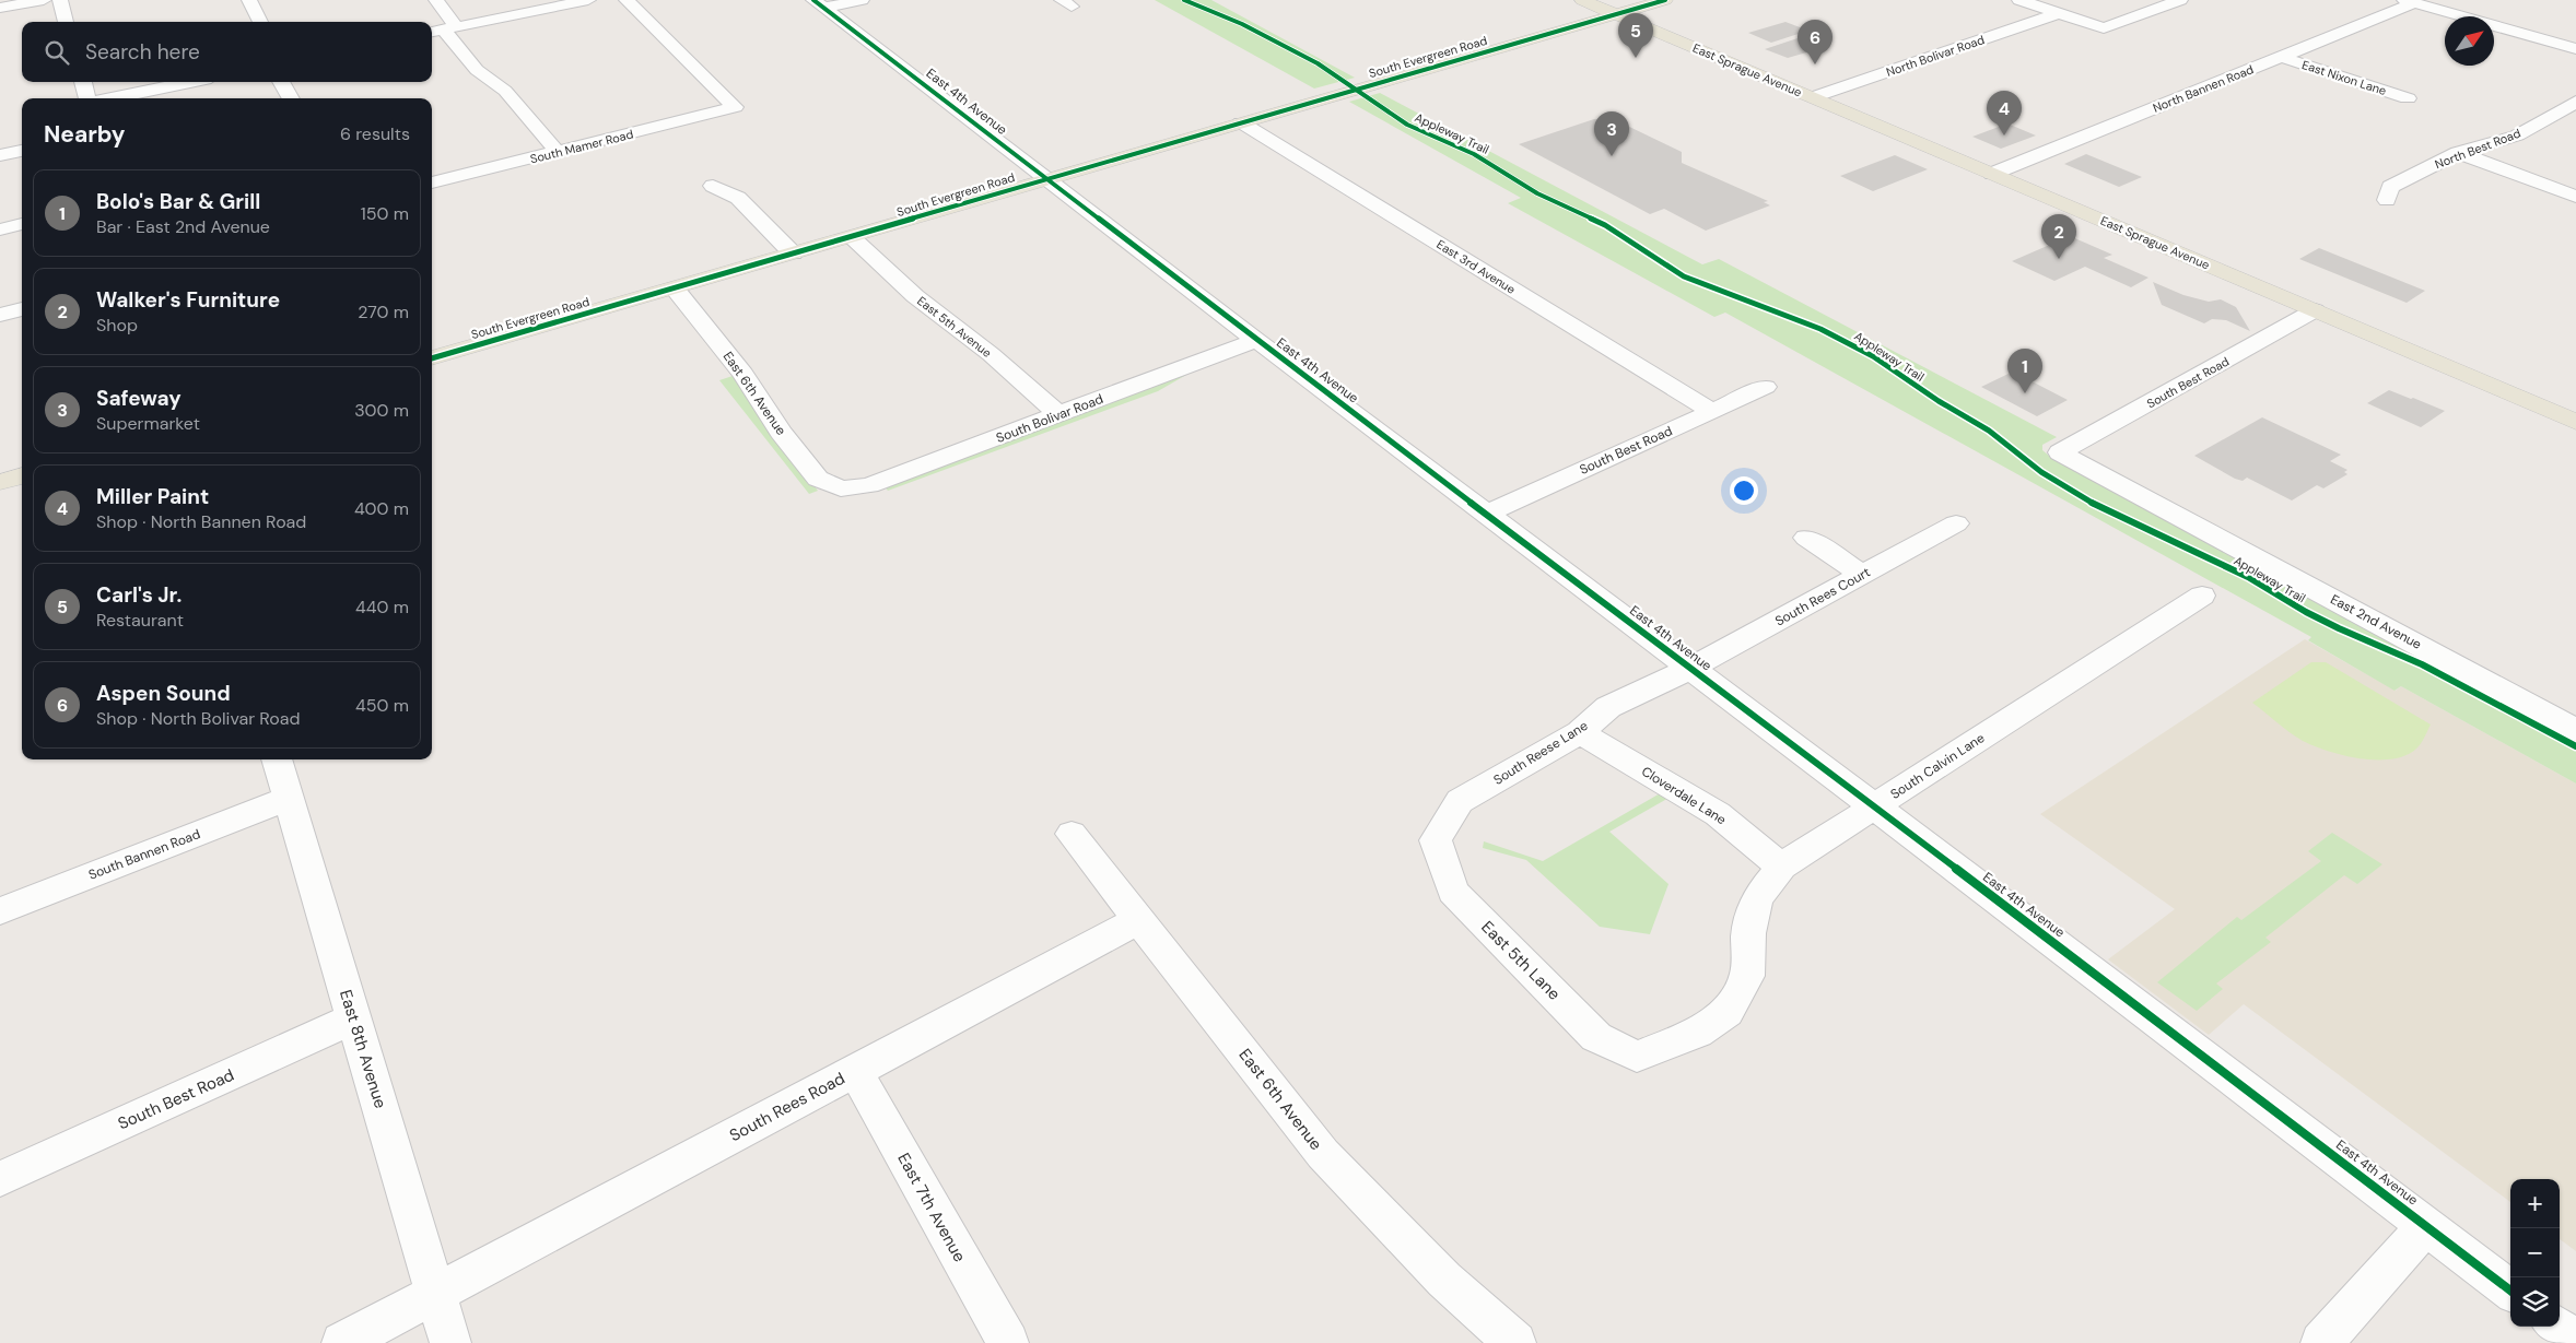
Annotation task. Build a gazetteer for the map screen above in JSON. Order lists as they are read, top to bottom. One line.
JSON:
{"streets":{"main road":["South Evergreen Road","East Sprague Avenue"],"street":["North Bolivar Road","East Nixon Lane","North Bannen Road","East 4th Avenue","South Mamer Road","North Best Road","East 3rd Avenue","East 5th Avenue","South Best Road","East 6th Avenue","South Bolivar Road","South Rees Court","East 2nd Avenue","South Reese Lane","South Calvin Lane","Cloverdale Lane","South Bannen Road","East 5th Lane","East 8th Avenue","South Rees Road","East 7th Avenue"],"cycle path":["Appleway Trail"]},"crossings":[["North Bolivar Road","East Sprague Avenue"],["South Evergreen Road","East Sprague Avenue"],["South Evergreen Road","East 4th Avenue"],["South Evergreen Road","East 3rd Avenue"],["South Evergreen Road","East 5th Avenue"],["South Evergreen Road","East 6th Avenue"],["East Sprague Avenue","North Bannen Road"],["East Sprague Avenue","South Best Road"],["East Nixon Lane","North Bannen Road"],["East 4th Avenue","South Best Road"],["East 4th Avenue","South Bolivar Road"],["East 4th Avenue","South Rees Court"],["East 4th Avenue","South Reese Lane"],["East 4th Avenue","South Calvin Lane"],["East 3rd Avenue","South Best Road"],["East 5th Avenue","South Bolivar Road"],["South Best Road","East 2nd Avenue"],["South Best Road","East 8th Avenue"],["East 6th Avenue","South Bolivar Road"],["East 6th Avenue","South Rees Road"],["South Rees Court","South Reese Lane"],["South Reese Lane","Cloverdale Lane"],["South Reese Lane","East 5th Lane"],["South Calvin Lane","Cloverdale Lane"],["South Calvin Lane","East 5th Lane"],["South Bannen Road","East 8th Avenue"],["East 8th Avenue","South Rees Road"],["South Rees Road","East 7th Avenue"]],"north":"top right","page":{"pins":["5","6","4","3","2","1"],"search":"Search here","heading":["Nearby","6 results"],"list":[{"mark":"1","name":"Bolo's Bar & Grill","note":"Bar · East 2nd Avenue","value":"150 m"},{"mark":"2","name":"Walker's Furniture","note":"Shop","value":"270 m"},{"mark":"3","name":"Safeway","note":"Supermarket","value":"300 m"},{"mark":"4","name":"Miller Paint","note":"Shop · North Bannen Road","value":"400 m"},{"mark":"5","name":"Carl's Jr.","note":"Restaurant","value":"440 m"},{"mark":"6","name":"Aspen Sound","note":"Shop · North Bolivar Road","value":"450 m"}],"map_buttons":["+","−"]}}
